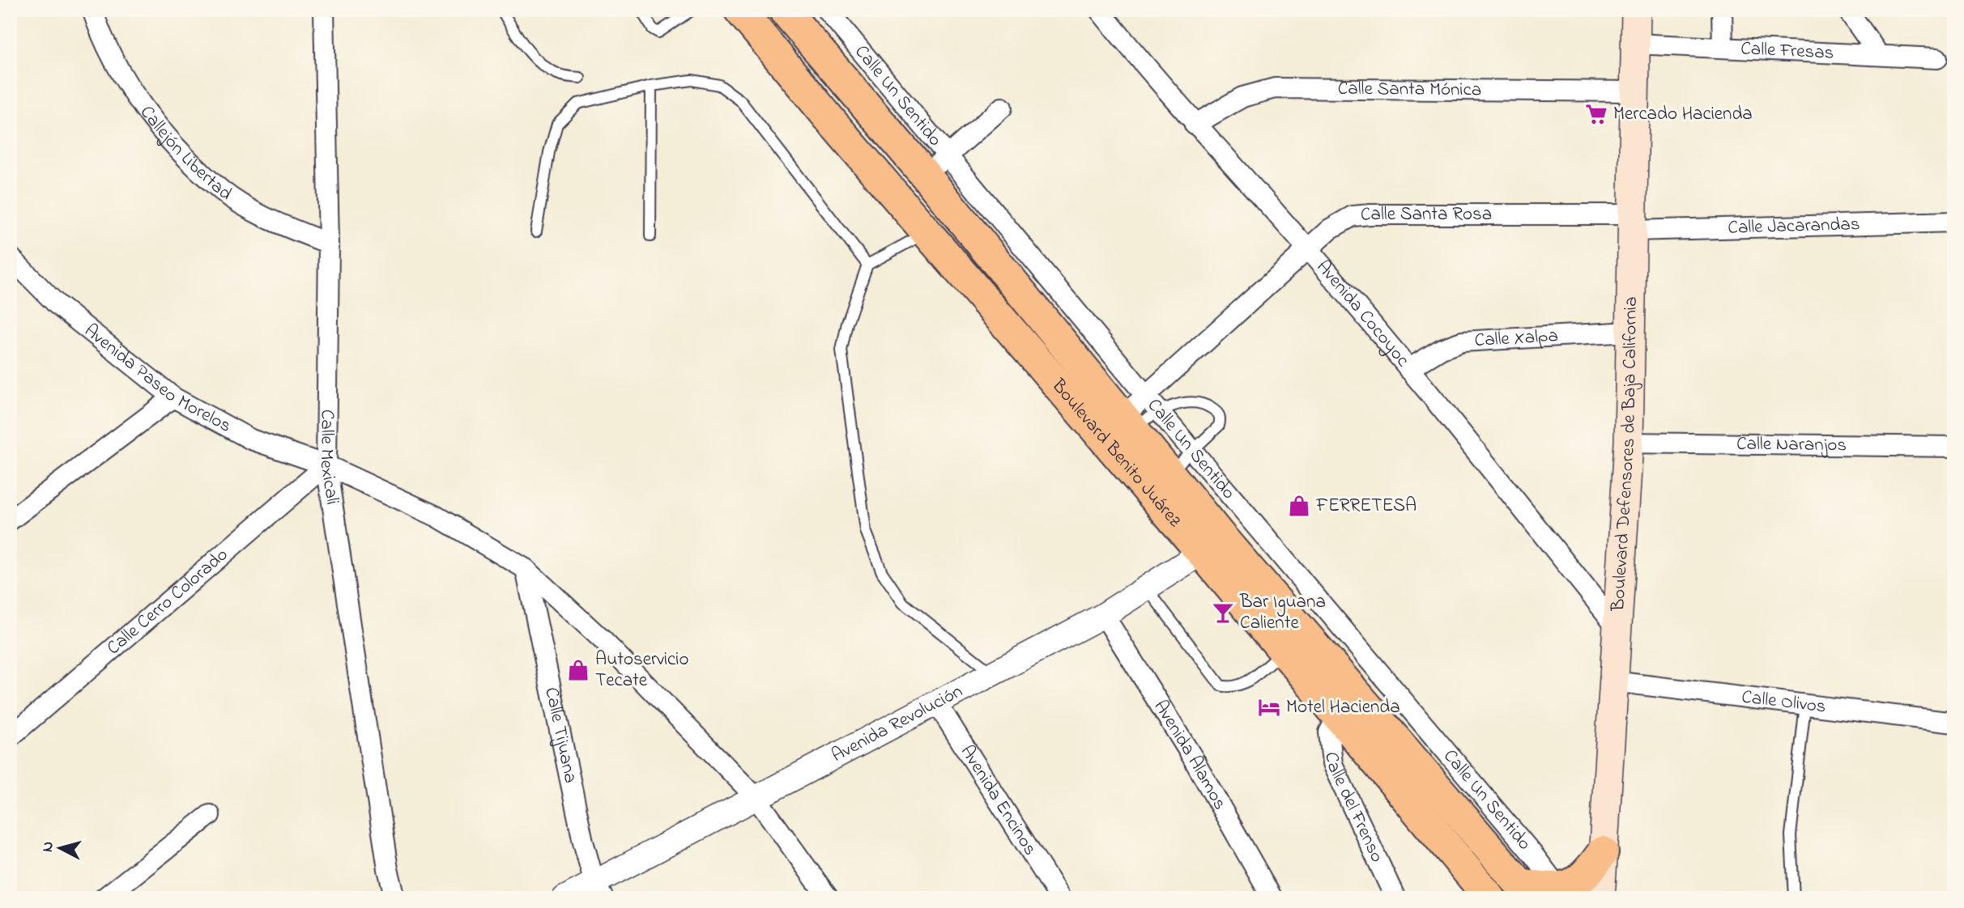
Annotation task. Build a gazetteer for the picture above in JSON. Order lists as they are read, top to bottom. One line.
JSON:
{"streets":{"main road":["Boulevard Benito Juárez","Boulevard Defensores de Baja California"],"street":["Calle Fresas","Calle Santa Mónica","Calle Un Sentido","Callejón Libertad","Calle Santa Rosa","Calle Jacarandas","Avenida Cocoyoc","Calle Xalpa","Avenida Paseo Morelos","Calle Naranjos","Calle Mexicali","Calle Cerro Colorado","Calle Olivos","Avenida Revolución","Calle Tijuana","Avenida Álamos","Avenida Encinos","Calle del Frenso"]},"crossings":[["Calle Fresas","Boulevard Defensores de Baja California"],["Calle Santa Mónica","Avenida Cocoyoc"],["Calle Santa Mónica","Boulevard Defensores de Baja California"],["Calle Un Sentido","Calle Santa Rosa"],["Calle Un Sentido","Boulevard Benito Juárez"],["Callejón Libertad","Calle Mexicali"],["Calle Santa Rosa","Calle Jacarandas"],["Calle Santa Rosa","Avenida Cocoyoc"],["Calle Santa Rosa","Boulevard Benito Juárez"],["Calle Santa Rosa","Boulevard Defensores de Baja California"],["Calle Jacarandas","Boulevard Defensores de Baja California"],["Avenida Cocoyoc","Calle Xalpa"],["Avenida Cocoyoc","Boulevard Defensores de Baja California"],["Calle Xalpa","Boulevard Defensores de Baja California"],["Avenida Paseo Morelos","Calle Mexicali"],["Avenida Paseo Morelos","Calle Cerro Colorado"],["Avenida Paseo Morelos","Avenida Revolución"],["Avenida Paseo Morelos","Calle Tijuana"],["Calle Naranjos","Boulevard Defensores de Baja California"],["Boulevard Benito Juárez","Avenida Revolución"],["Boulevard Benito Juárez","Calle del Frenso"],["Boulevard Defensores de Baja California","Calle Olivos"],["Calle Mexicali","Calle Cerro Colorado"],["Avenida Revolución","Calle Tijuana"],["Avenida Revolución","Avenida Álamos"],["Avenida Revolución","Avenida Encinos"]],"places":{"supermarket":["Mercado Hacienda"],"shop":["FERRETESA","Autoservicio Tecate"],"bar":["Bar Iguana Caliente"],"hotel":["Motel Hacienda"]},"north":"left"}
